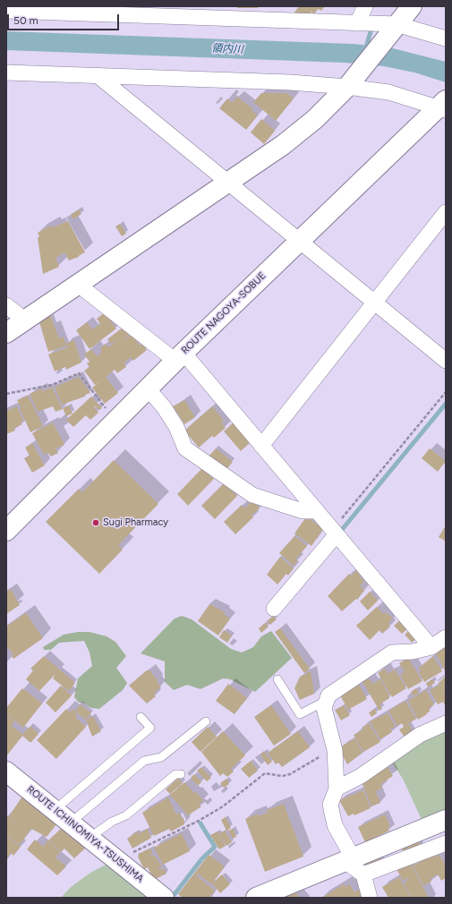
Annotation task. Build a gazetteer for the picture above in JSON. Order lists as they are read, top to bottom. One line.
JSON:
{"streets":{"main road":["ROUTE NAGOYA-SOBUE","ROUTE ICHINOMIYA-TSUSHIMA"]},"water":["領内川"],"places":["Sugi Pharmacy"],"scale_bar":"50 m"}
